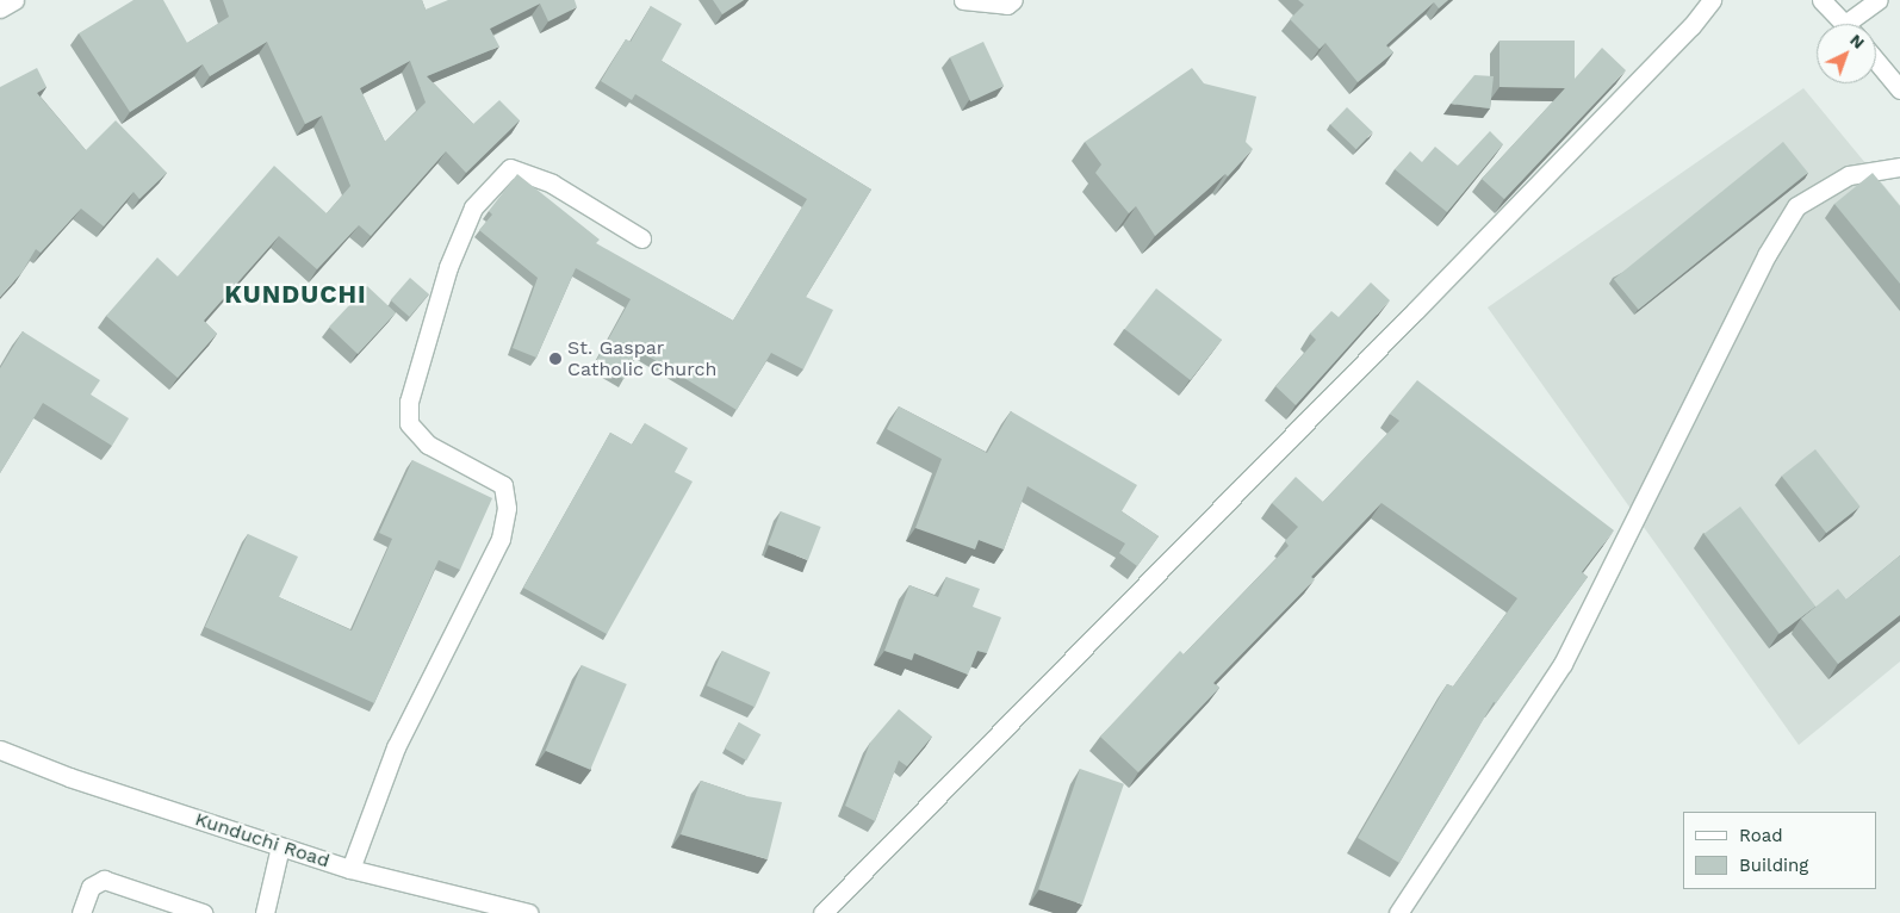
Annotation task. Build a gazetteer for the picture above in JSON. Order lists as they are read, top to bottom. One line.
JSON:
{"streets":{"street":["Kunduchi Road"]},"districts":["KUNDUCHI"],"places":["St. Gaspar Catholic Church"],"legend":["Road","Building"],"north":"top right"}
